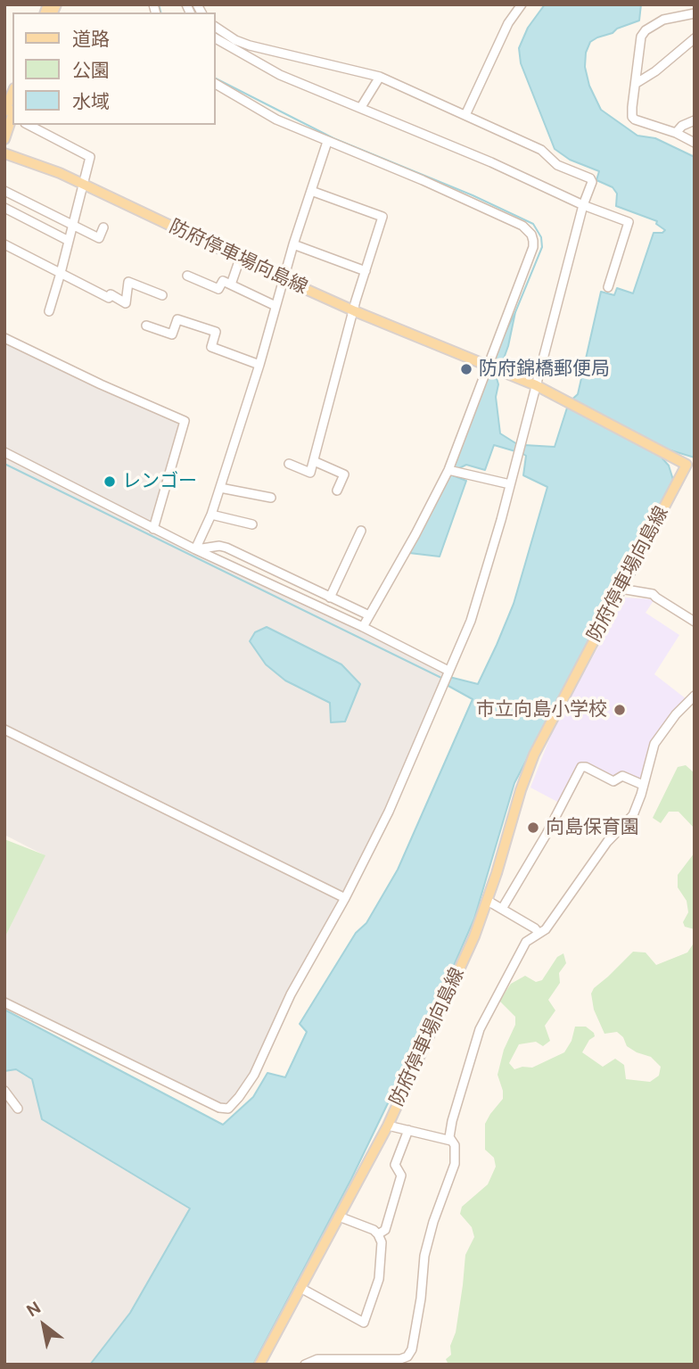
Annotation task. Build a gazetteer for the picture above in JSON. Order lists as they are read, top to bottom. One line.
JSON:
{"streets":{"main road":["防府停車場向島線"]},"places":["防府錦橋郵便局","レンゴー","市立向島小学校","向島保育園"],"legend":["道路","公園","水域"],"north":"top left"}
